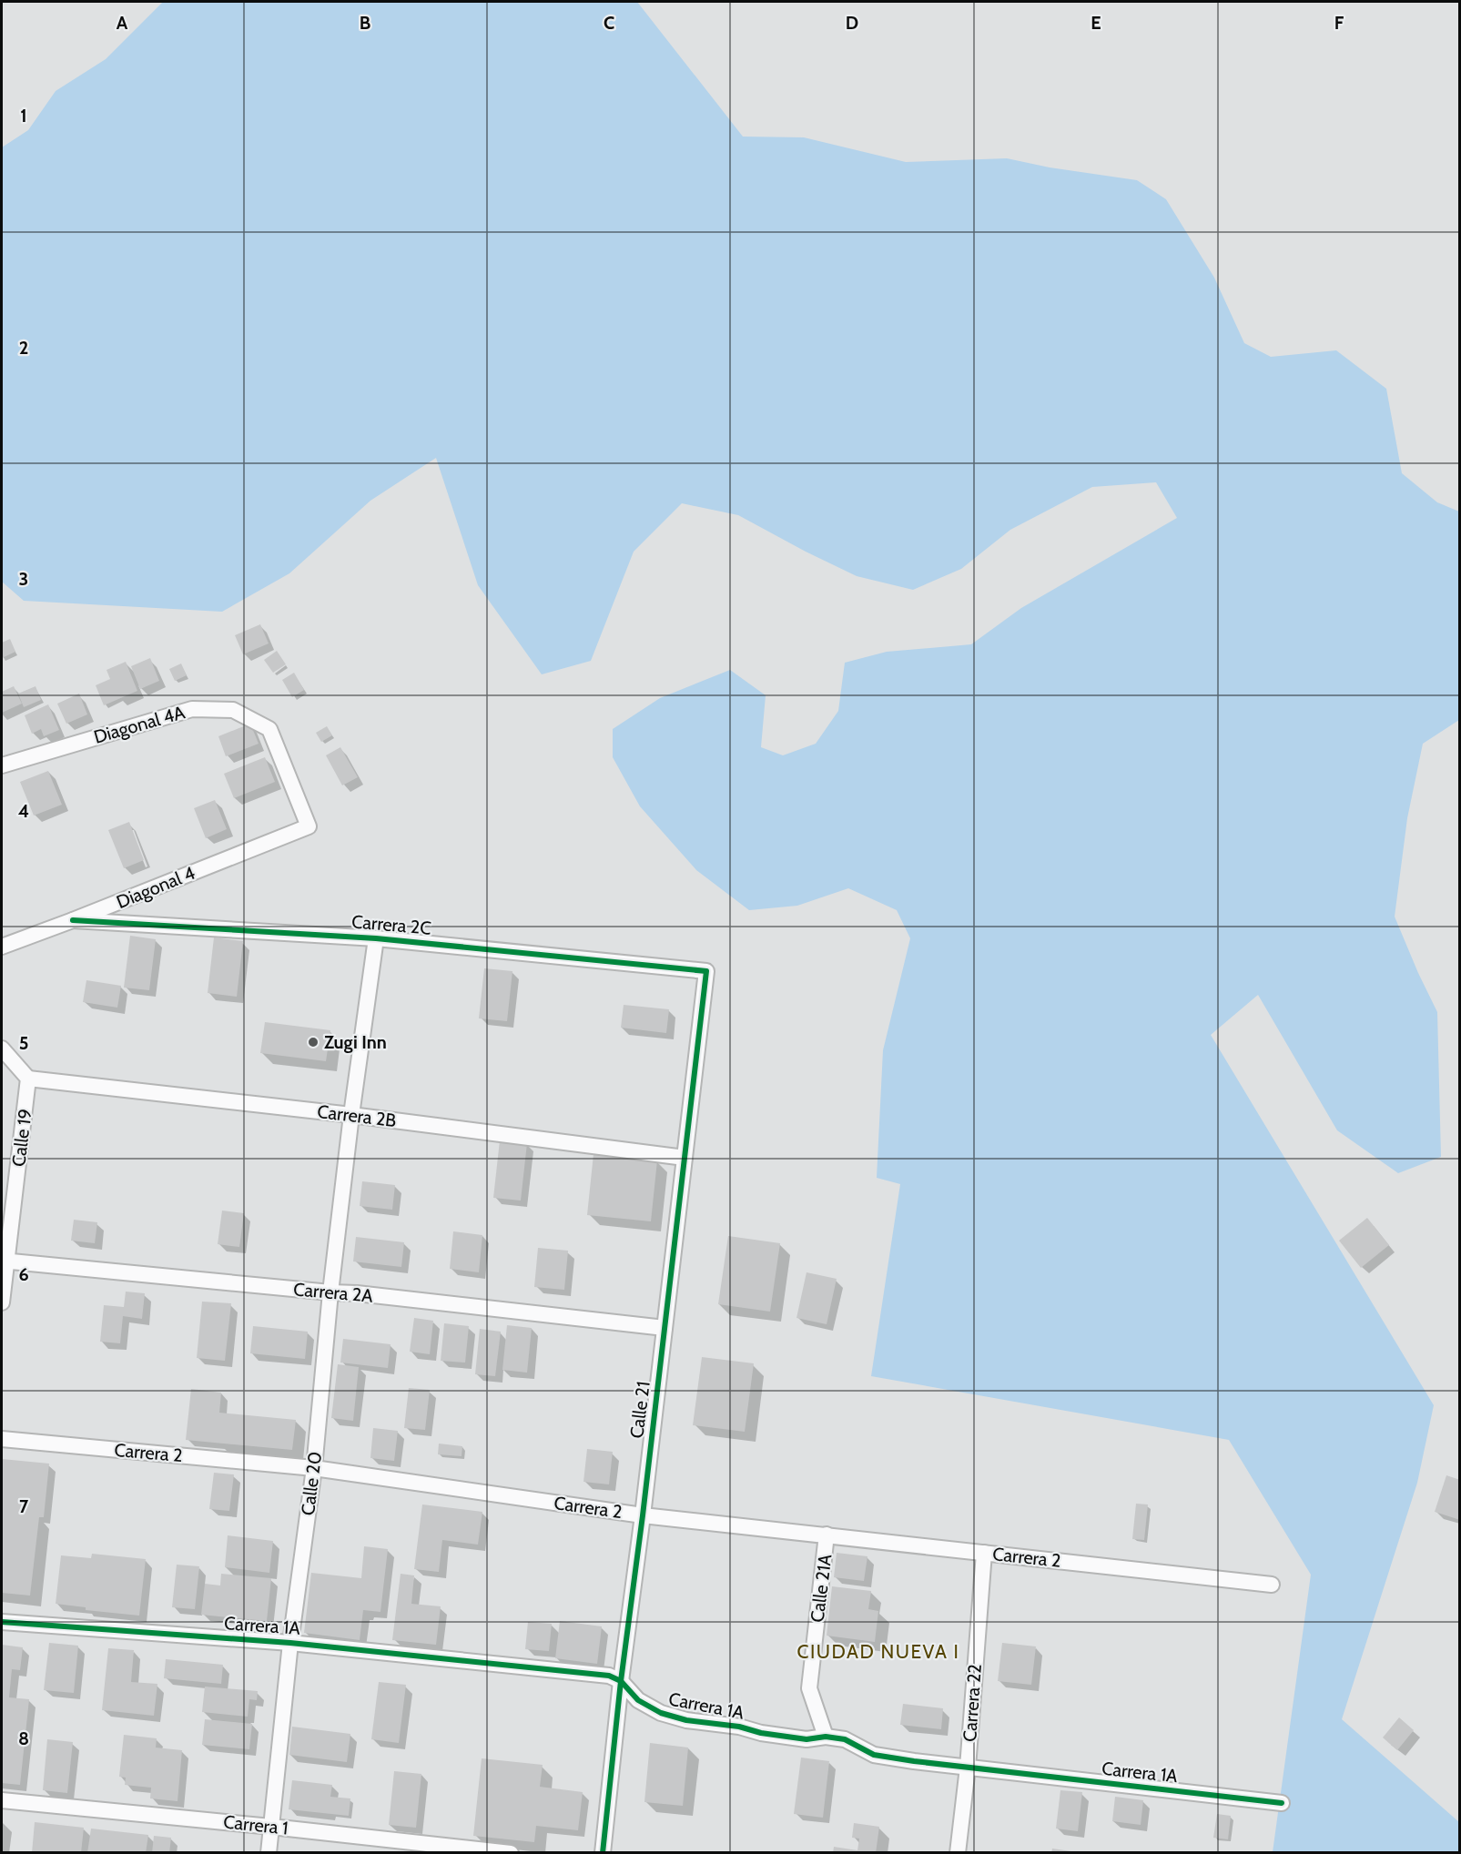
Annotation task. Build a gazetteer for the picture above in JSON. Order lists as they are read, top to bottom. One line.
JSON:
{"streets":{"street":["Diagonal 4A","Diagonal 4","Carrera 2C","Carrera 2B","Calle 19","Carrera 2A","Calle 21","Carrera 2","Calle 20","Calle 21A","Carrera 1A","Carrera 22","Carrera 1"]},"crossings":[["Diagonal 4A","Diagonal 4"],["Diagonal 4","Carrera 2C"],["Carrera 2C","Calle 21"],["Carrera 2C","Calle 20"],["Carrera 2B","Calle 19"],["Carrera 2B","Calle 21"],["Carrera 2B","Calle 20"],["Calle 19","Carrera 2A"],["Carrera 2A","Calle 21"],["Carrera 2A","Calle 20"],["Calle 21","Carrera 2"],["Calle 21","Carrera 1A"],["Carrera 2","Calle 20"],["Carrera 2","Calle 21A"],["Carrera 2","Carrera 22"],["Calle 20","Carrera 1A"],["Calle 20","Carrera 1"],["Calle 21A","Carrera 1A"],["Carrera 1A","Carrera 22"]],"districts":["CIUDAD NUEVA I"],"places":["Zugi Inn"],"grid":{"columns":["A","B","C","D","E","F"],"rows":["1","2","3","4","5","6","7","8"]}}
